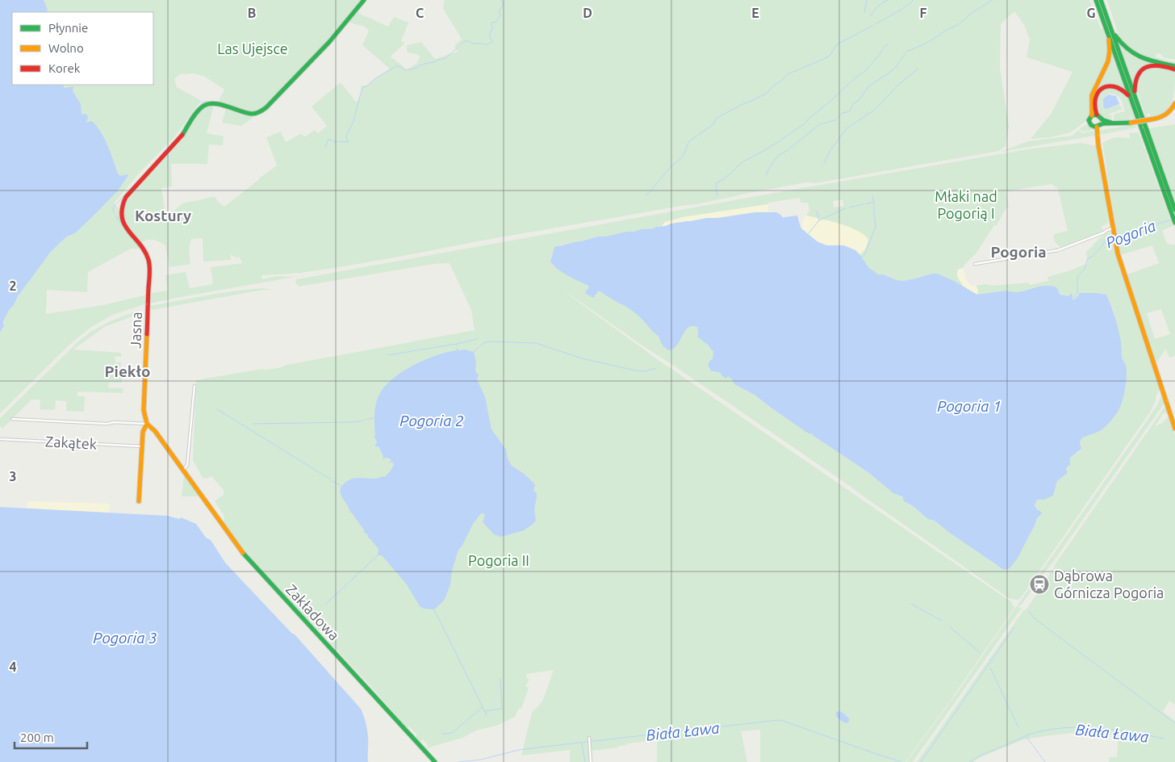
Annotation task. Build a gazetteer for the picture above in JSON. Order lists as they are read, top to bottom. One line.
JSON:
{"streets":{"main road":["Jasna","Zakładowa"],"street":["Zakątek"]},"crossings":[["Jasna","Zakątek"],["Jasna","Zakładowa"]],"districts":["Kostury","Pogoria","Piekło"],"water":["Pogoria","Pogoria 1","Pogoria 2","Pogoria 3","Biała Ława"],"parks":["Las Ujejsce","Młaki nad Pogorią I","Pogoria II"],"places":{"station":["Dąbrowa Górnicza Pogoria"]},"legend":["Płynnie","Wolno","Korek"],"scale_bar":"200 m","grid":{"columns":["B","C","D","E","F","G"],"rows":["2","3","4"]}}
